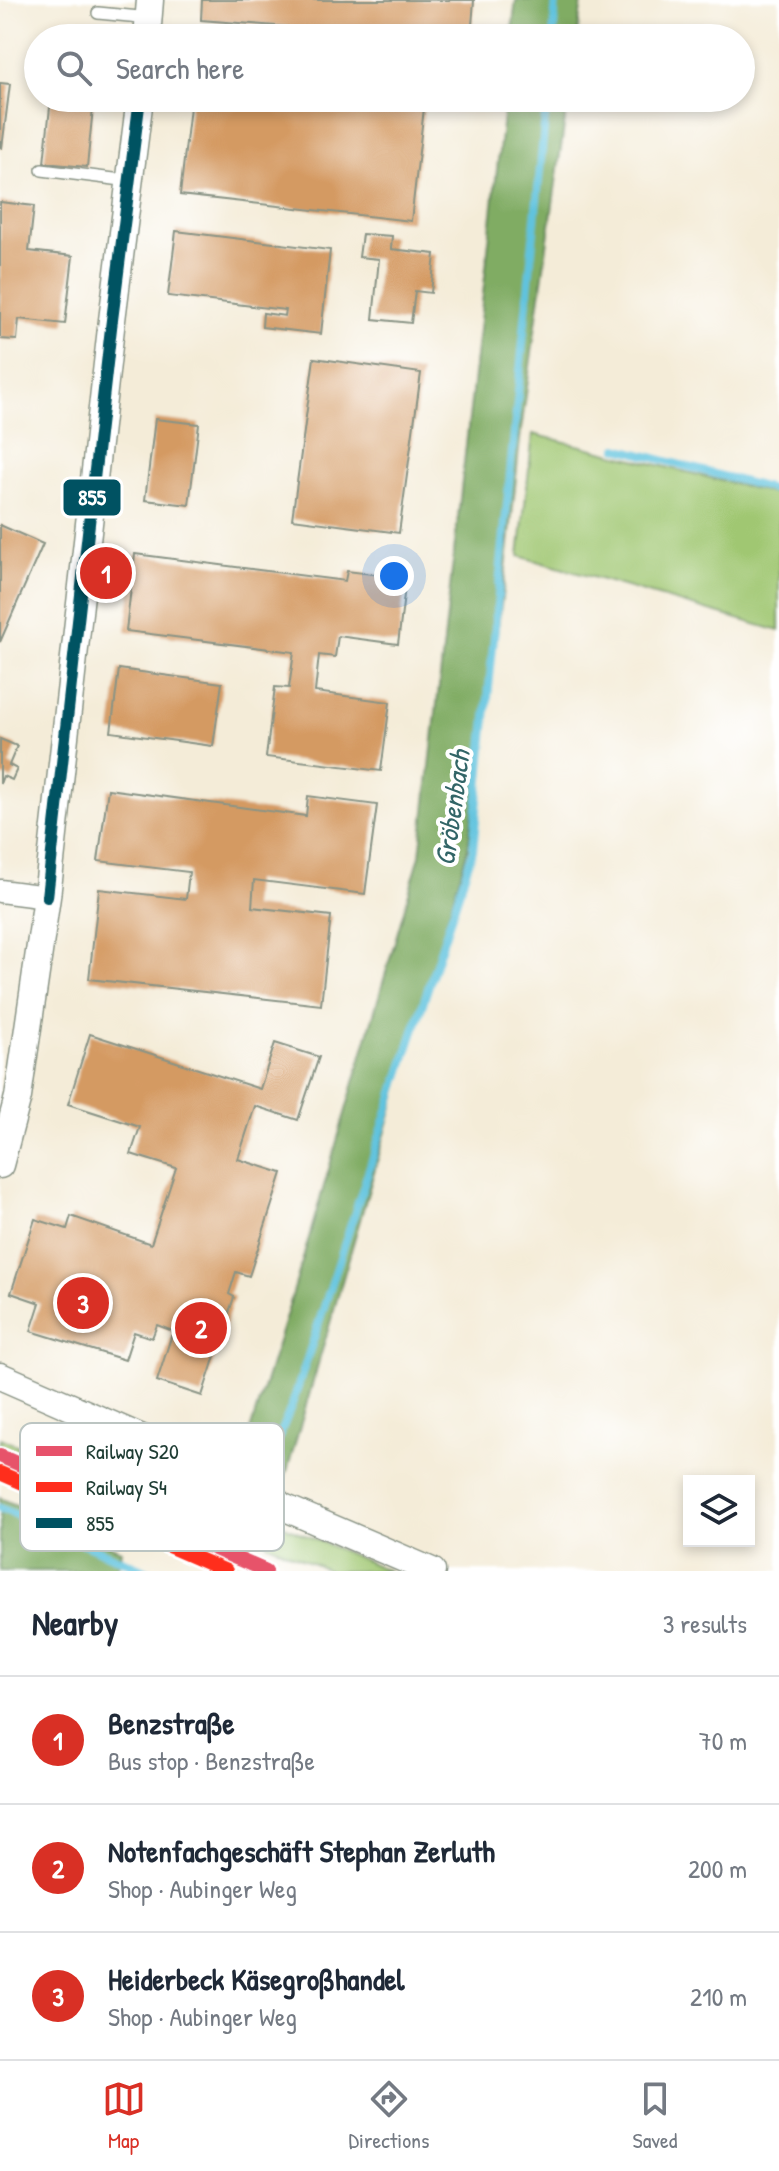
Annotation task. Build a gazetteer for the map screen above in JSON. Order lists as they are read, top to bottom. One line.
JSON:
{"water":["Gröbenbach"],"lines":["transit line 855","rail line S20","rail line S4"],"legend":["Railway S20","Railway S4","855"],"page":{"search":"Search here","pins":["1","3","2"],"heading":["Nearby","3 results"],"list":[{"mark":"1","name":"Benzstraße","note":"Bus stop · Benzstraße","value":"70 m"},{"mark":"2","name":"Notenfachgeschäft Stephan Zerluth","note":"Shop · Aubinger Weg","value":"200 m"},{"mark":"3","name":"Heiderbeck Käsegroßhandel","note":"Shop · Aubinger Weg","value":"210 m"}],"nav":["Map","Directions","Saved"]}}
